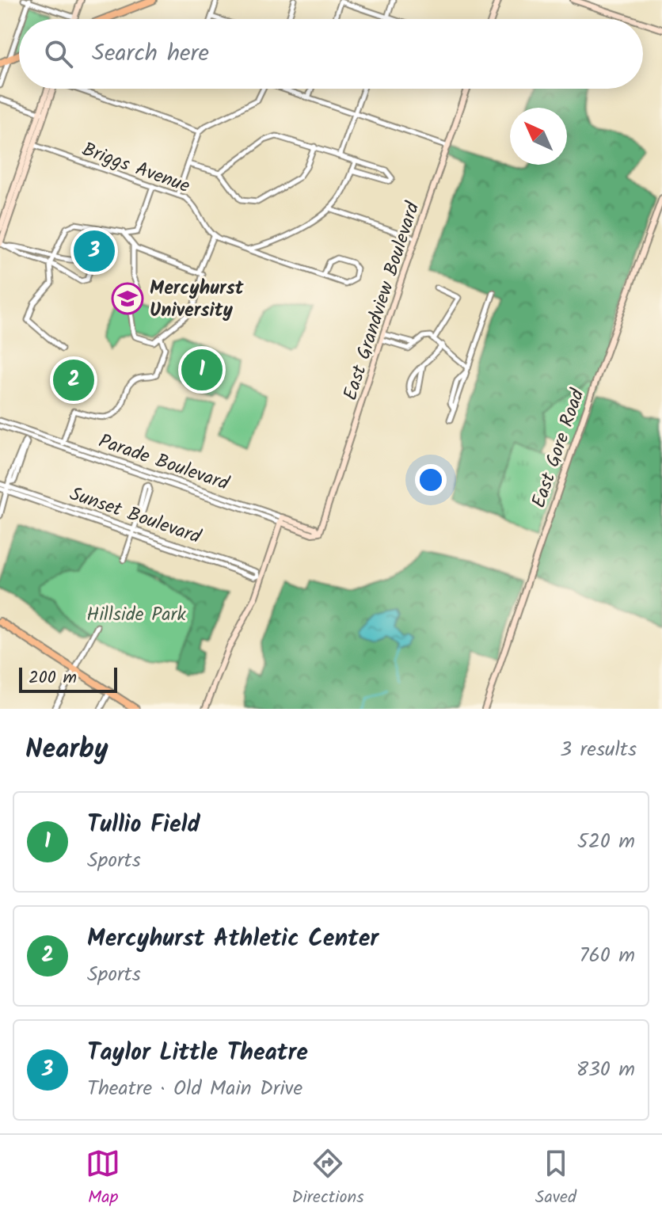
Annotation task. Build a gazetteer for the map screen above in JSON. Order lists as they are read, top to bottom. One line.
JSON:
{"streets":{"street":["Briggs Avenue","East Grandview Boulevard","East Gore Road","Parade Boulevard","Sunset Boulevard"]},"crossings":[["East Grandview Boulevard","Parade Boulevard"]],"parks":["Hillside Park"],"places":{"school or university":["Mercyhurst University"]},"scale_bar":"200 m","north":"top left","page":{"search":"Search here","pins":["3","1","2"],"scale":"200 m","heading":["Nearby","3 results"],"list":[{"mark":"1","name":"Tullio Field","note":"Sports","value":"520 m"},{"mark":"2","name":"Mercyhurst Athletic Center","note":"Sports","value":"760 m"},{"mark":"3","name":"Taylor Little Theatre","note":"Theatre · Old Main Drive","value":"830 m"}],"nav":["Map","Directions","Saved"]}}
